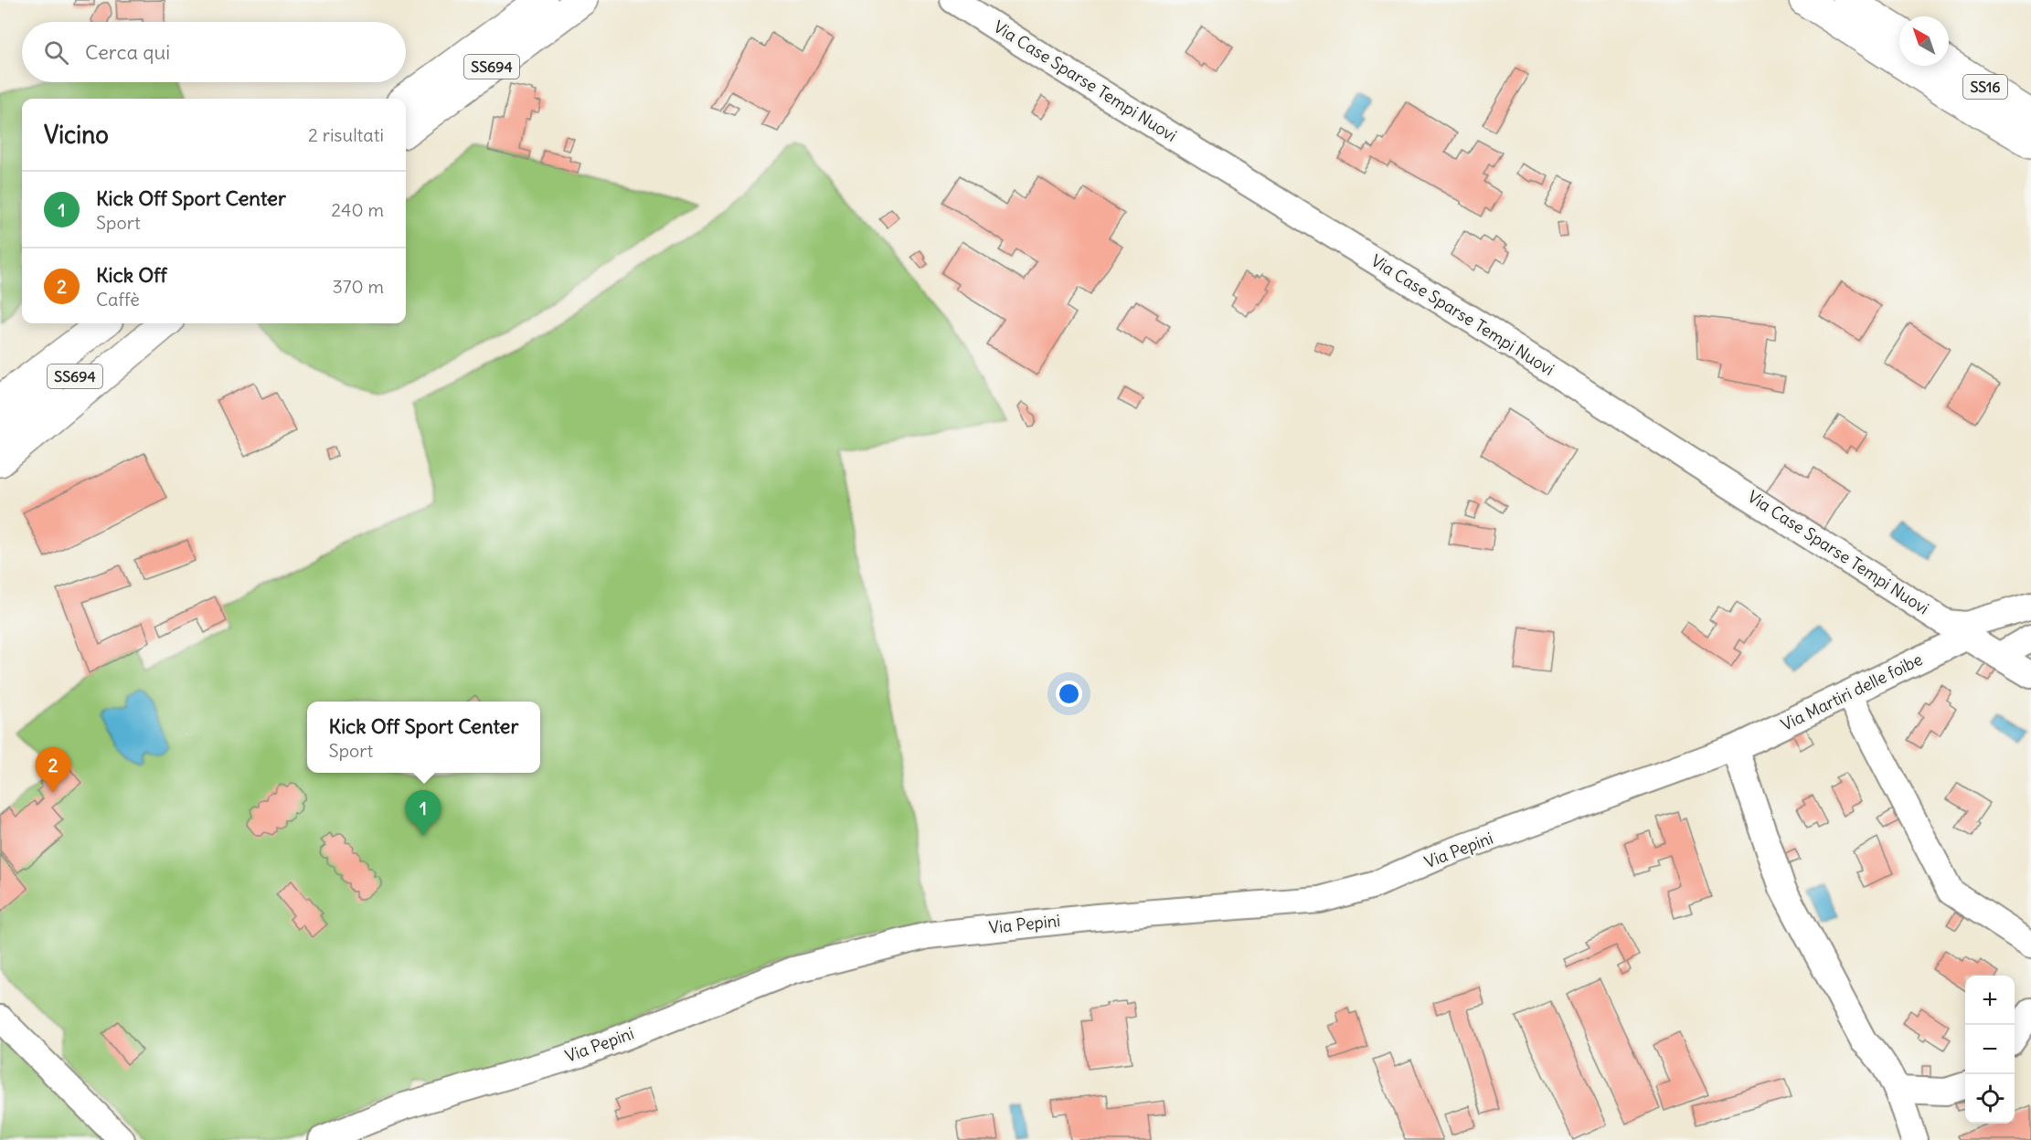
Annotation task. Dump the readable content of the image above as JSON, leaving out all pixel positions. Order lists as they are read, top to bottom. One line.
{"streets":{"highway":["SS694","SS16"],"street":["Via Case Sparse Tempi Nuovi","Via Martiri delle foibe","Via Pepini"]},"crossings":[["Via Case Sparse Tempi Nuovi","Via Martiri delle foibe"],["Via Martiri delle foibe","Via Pepini"]],"north":"top left","page":{"search":"Cerca qui","heading":["Vicino","2 risultati"],"list":[{"mark":"1","name":"Kick Off Sport Center","note":"Sport","value":"240 m"},{"mark":"2","name":"Kick Off","note":"Caffè","value":"370 m"}],"popup":["Kick Off Sport Center","Sport"],"pins":["2","1"],"map_buttons":["+","−"]}}
